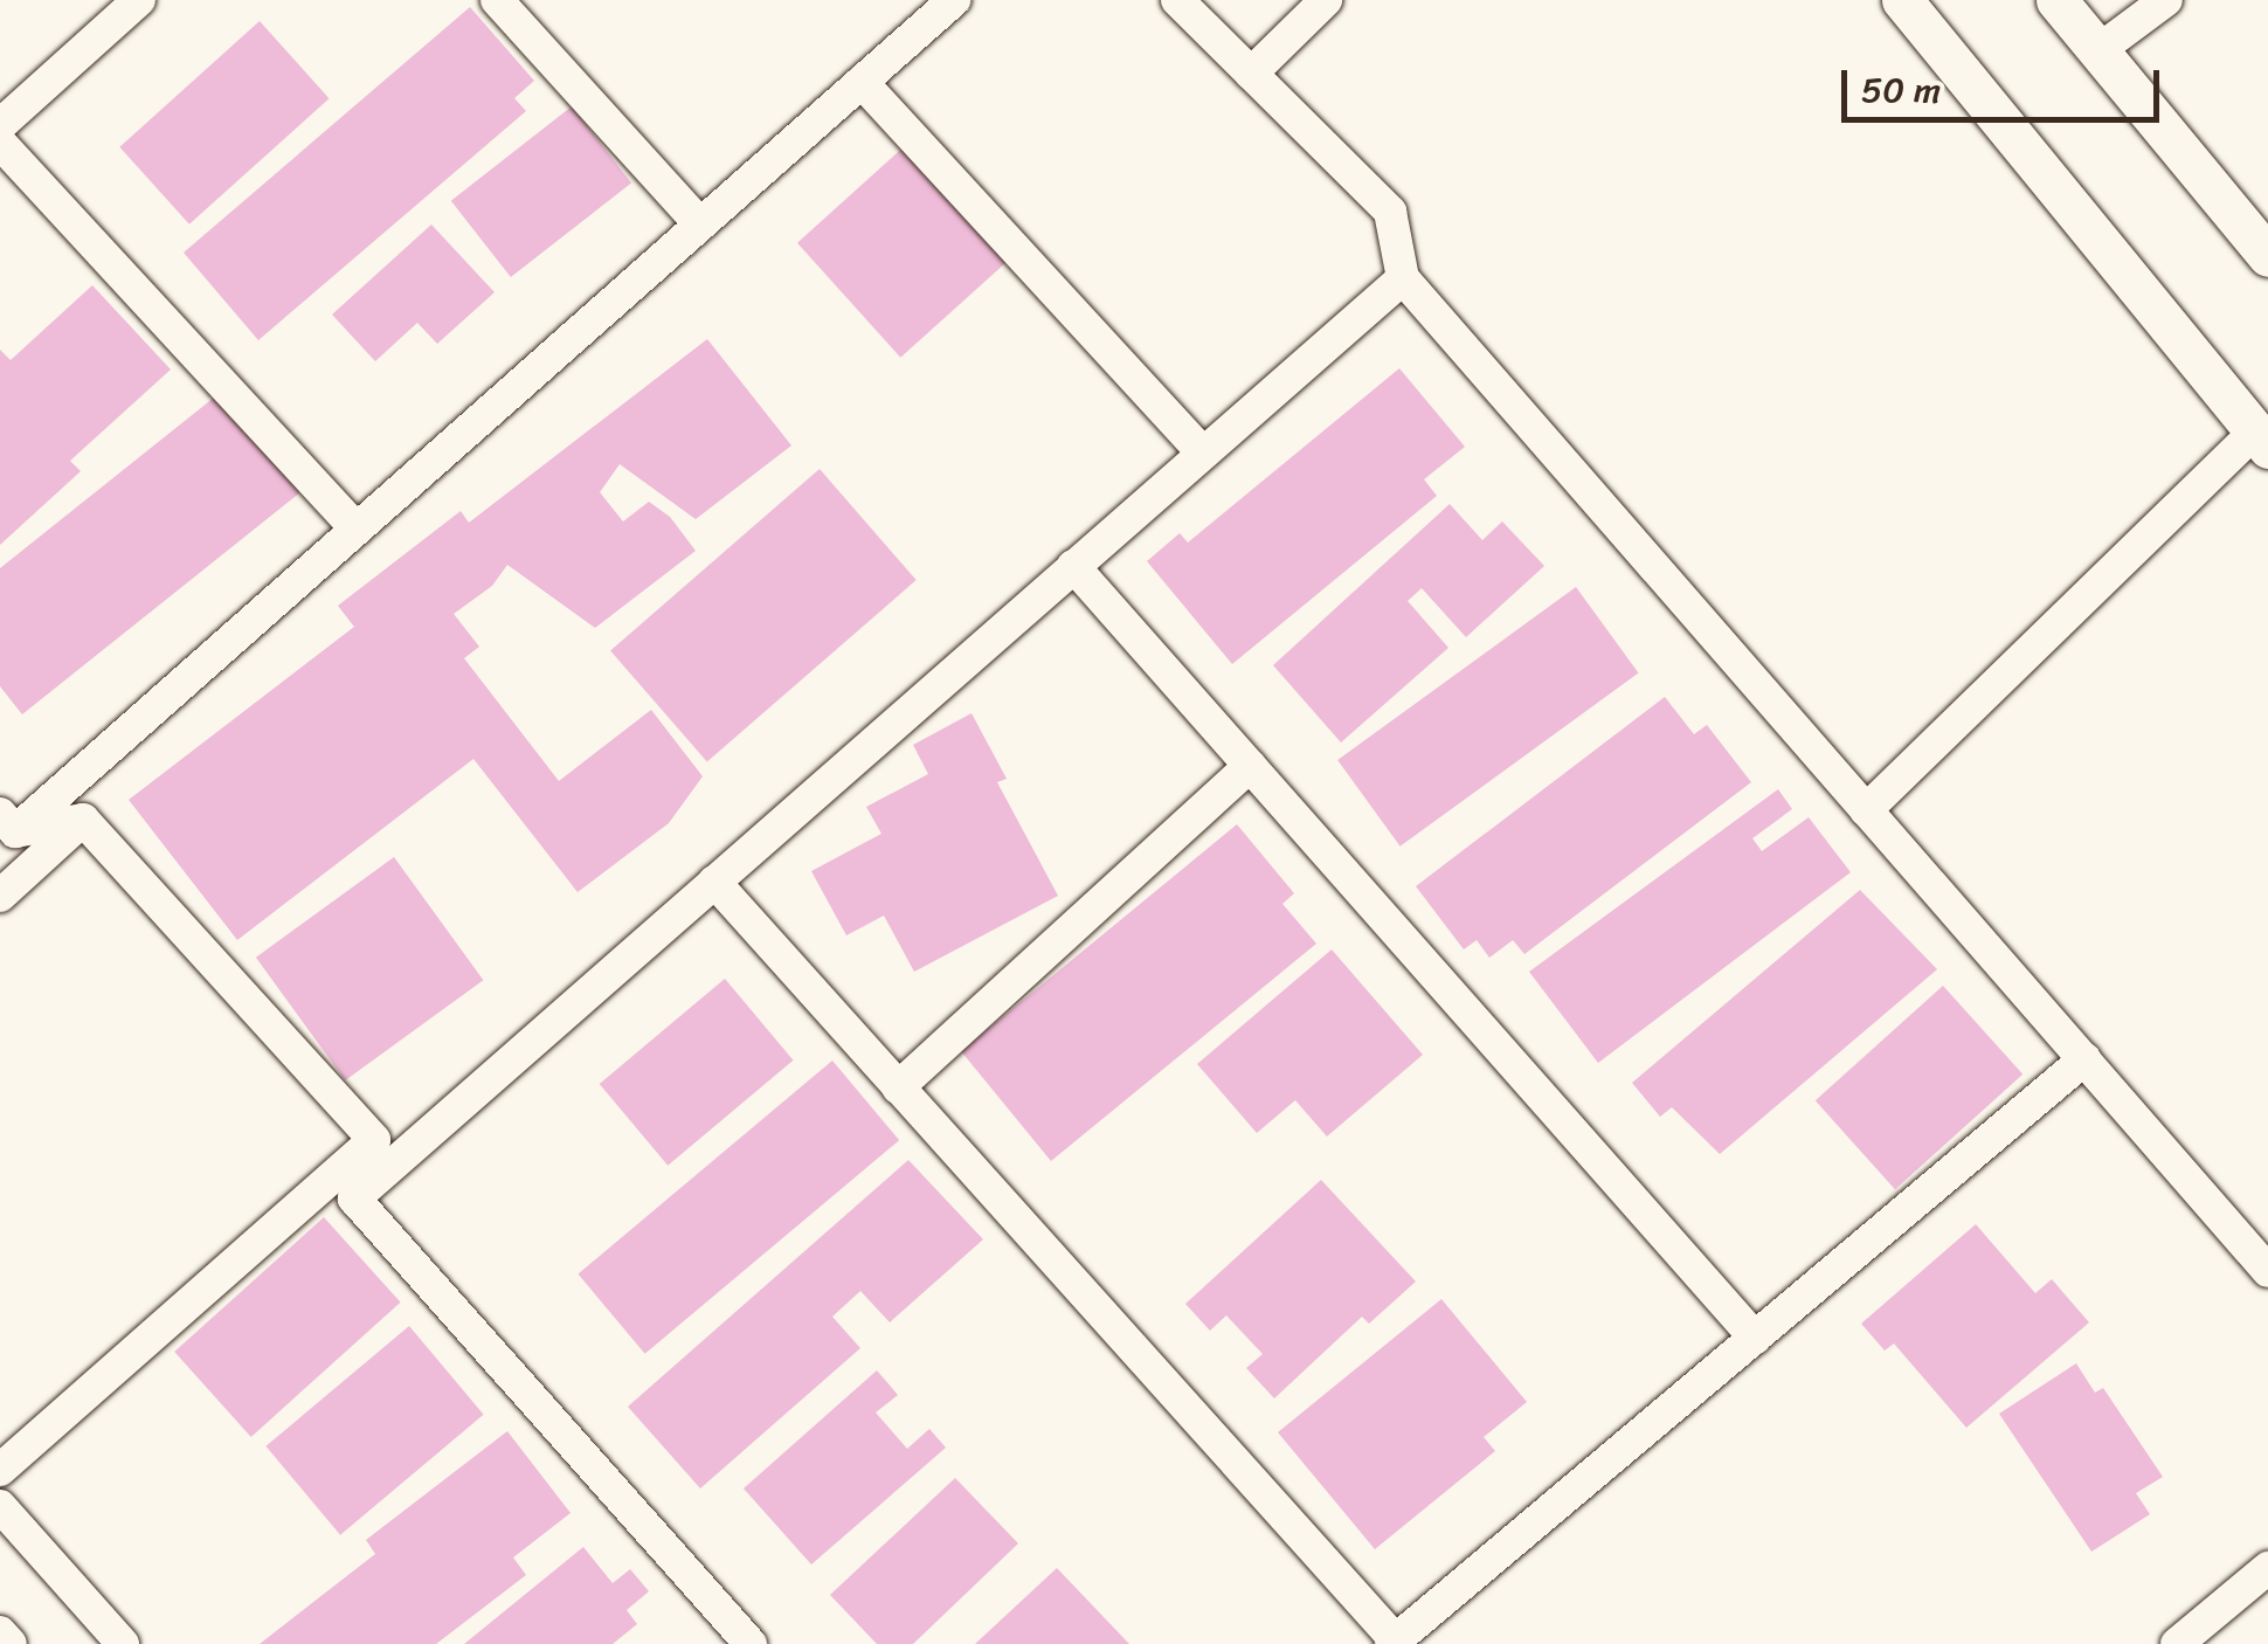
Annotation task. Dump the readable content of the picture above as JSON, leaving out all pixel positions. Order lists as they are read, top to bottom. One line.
{"scale_bar":"50 m"}
